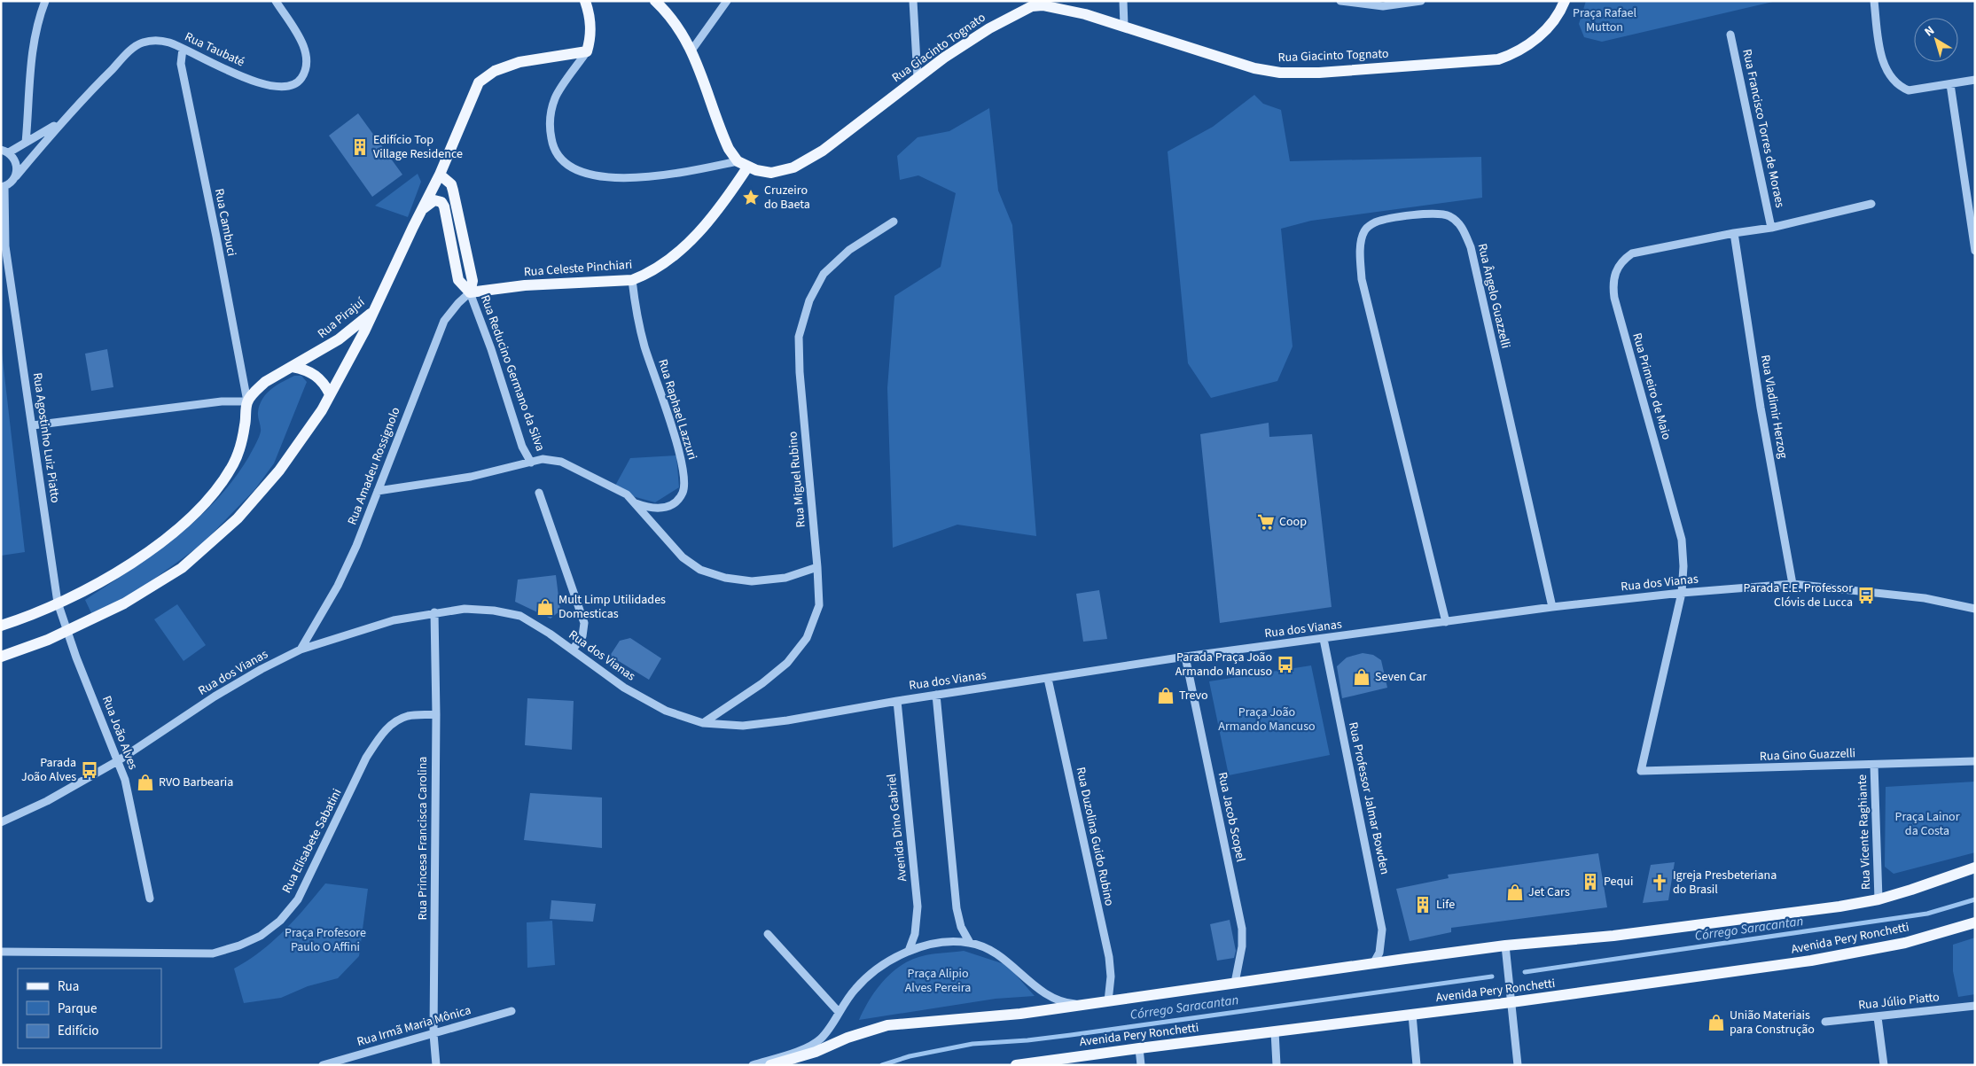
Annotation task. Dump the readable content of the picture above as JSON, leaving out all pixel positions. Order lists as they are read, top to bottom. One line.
{"streets":{"main road":["Rua Giacinto Tognato","Rua Celeste Pinchiari","Rua Pirajuí","Rua Reducino Germano da Silva","Avenida Pery Ronchetti"],"street":["Rua Taubaté","Rua Francisco Torres de Moraes","Rua Cambuci","Rua Ângelo Guazzelli","Rua Primeiro de Maio","Rua Vladimir Herzog","Rua Raphael Lazzuri","Rua Agostinho Luiz Piatto","Rua Amadeu Rossignolo","Rua Miguel Rubino","Rua dos Vianas","Rua João Alves","Rua Gino Guazzelli","Rua Professor Jalmar Bowden","Rua Jacob Scopel","Avenida Dino Gabriel","Rua Vicente Raghiante","Rua Duzolina Guido Rubino","Rua Princesa Francisca Carolina","Rua Elisabete Sabatini","Rua Júlio Piatto","Rua Irmã Maria Mônica"]},"crossings":[["Rua Giacinto Tognato","Rua Celeste Pinchiari"],["Rua Taubaté","Rua Cambuci"],["Rua Taubaté","Rua Agostinho Luiz Piatto"],["Rua Francisco Torres de Moraes","Rua Primeiro de Maio"],["Rua Cambuci","Rua Pirajuí"],["Rua Celeste Pinchiari","Rua Reducino Germano da Silva"],["Rua Celeste Pinchiari","Rua Raphael Lazzuri"],["Rua Celeste Pinchiari","Rua Amadeu Rossignolo"],["Rua Ângelo Guazzelli","Rua dos Vianas"],["Rua Pirajuí","Rua Reducino Germano da Silva"],["Rua Reducino Germano da Silva","Rua Amadeu Rossignolo"],["Rua Primeiro de Maio","Rua Vladimir Herzog"],["Rua Primeiro de Maio","Rua dos Vianas"],["Rua Primeiro de Maio","Rua Gino Guazzelli"],["Rua Vladimir Herzog","Rua dos Vianas"],["Rua Agostinho Luiz Piatto","Rua João Alves"],["Rua Amadeu Rossignolo","Rua dos Vianas"],["Rua Miguel Rubino","Rua dos Vianas"],["Rua dos Vianas","Rua João Alves"],["Rua dos Vianas","Rua Professor Jalmar Bowden"],["Rua dos Vianas","Rua Jacob Scopel"],["Rua dos Vianas","Avenida Dino Gabriel"],["Rua dos Vianas","Rua Duzolina Guido Rubino"],["Rua dos Vianas","Rua Princesa Francisca Carolina"],["Rua Gino Guazzelli","Rua Vicente Raghiante"],["Rua Princesa Francisca Carolina","Rua Elisabete Sabatini"],["Rua Princesa Francisca Carolina","Rua Irmã Maria Mônica"]],"water":["Córrego Saracantan"],"parks":["Praça Rafael Mutton","Praça João Armando Mancuso","Praça Lainor da Costa","Praça Profesore Paulo O Affini","Praça Alipio Alves Pereira"],"places":{"building":["Edifício Top Village Residence","Pequi","Life"],"place":["Cruzeiro do Baeta"],"supermarket":["Coop"],"bus stop":["Parada E.E. Professor Clóvis de Lucca","Parada Praça João Armando Mancuso","Parada João Alves"],"shop":["Mult Limp Utilidades Domesticas","Seven Car","Trevo","RVO Barbearia","Jet Cars","União Materiais para Construção"],"church":["Igreja Presbeteriana do Brasil"]},"legend":["Rua","Parque","Edifício"],"north":"top left"}
